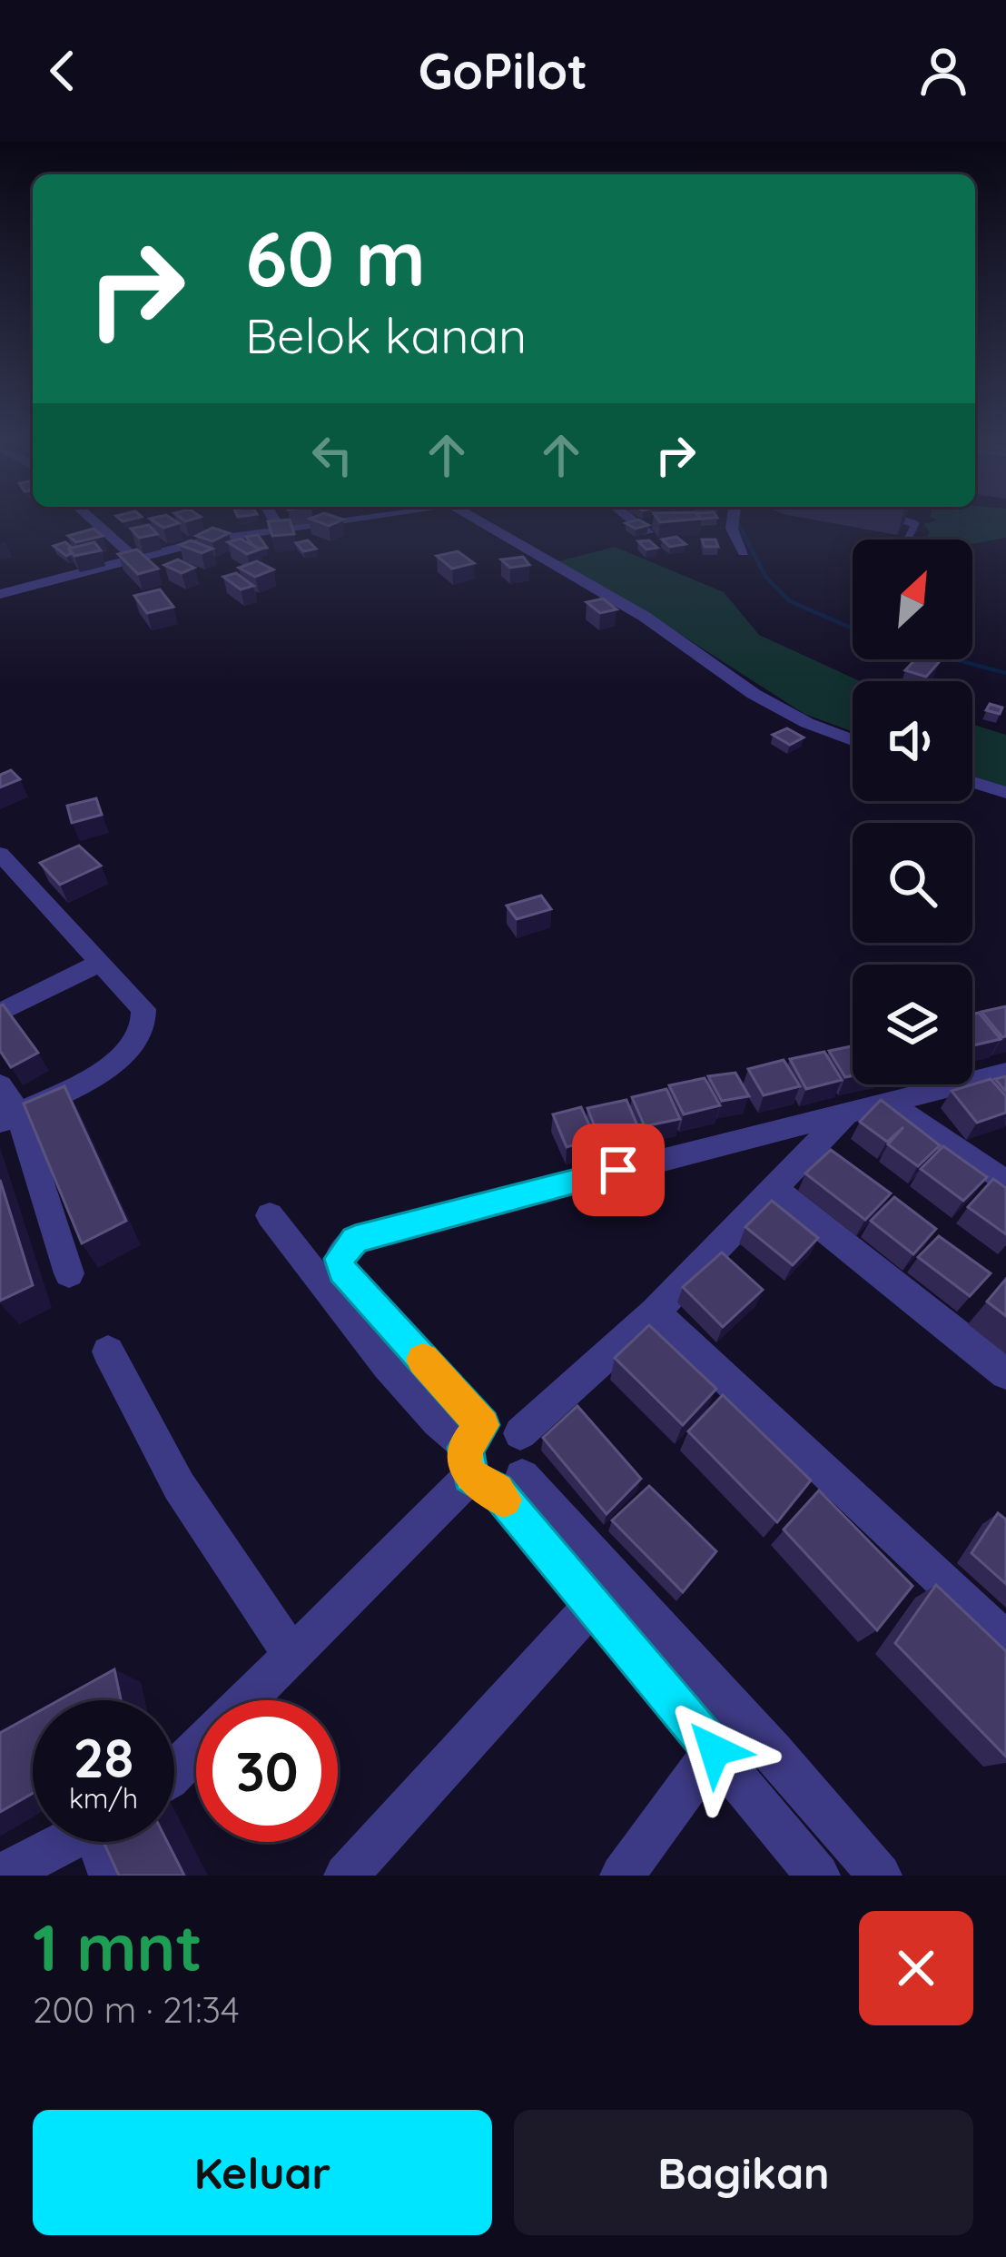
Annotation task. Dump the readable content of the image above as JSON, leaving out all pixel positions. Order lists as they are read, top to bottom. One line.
{"north":"top right","page":{"header":"GoPilot","turn":["60 m","Belok kanan"],"speed":"28 km/h","limit":"30","heading":["1 mnt","200 m · 21:34"],"buttons":["Keluar","Bagikan"]}}
